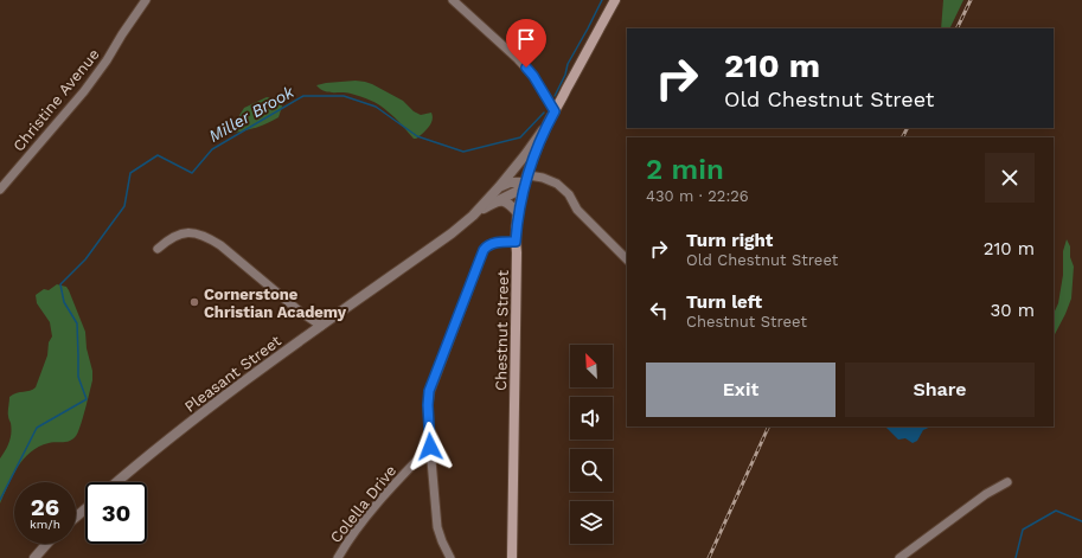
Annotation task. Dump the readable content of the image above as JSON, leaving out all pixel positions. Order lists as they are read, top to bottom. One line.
{"streets":{"main road":["Chestnut Street"],"street":["Christine Avenue","Pleasant Street","Colella Drive"]},"crossings":[["Chestnut Street","Pleasant Street"]],"water":["Miller Brook"],"places":["Cornerstone Christian Academy"],"north":"top left","page":{"turn":["210 m","Old Chestnut Street"],"heading":["2 min","430 m · 22:26"],"list":[{"name":"Turn right","note":"Old Chestnut Street","value":"210 m"},{"name":"Turn left","note":"Chestnut Street","value":"30 m"}],"buttons":["Exit","Share"],"speed":"26 km/h","limit":"30"}}
